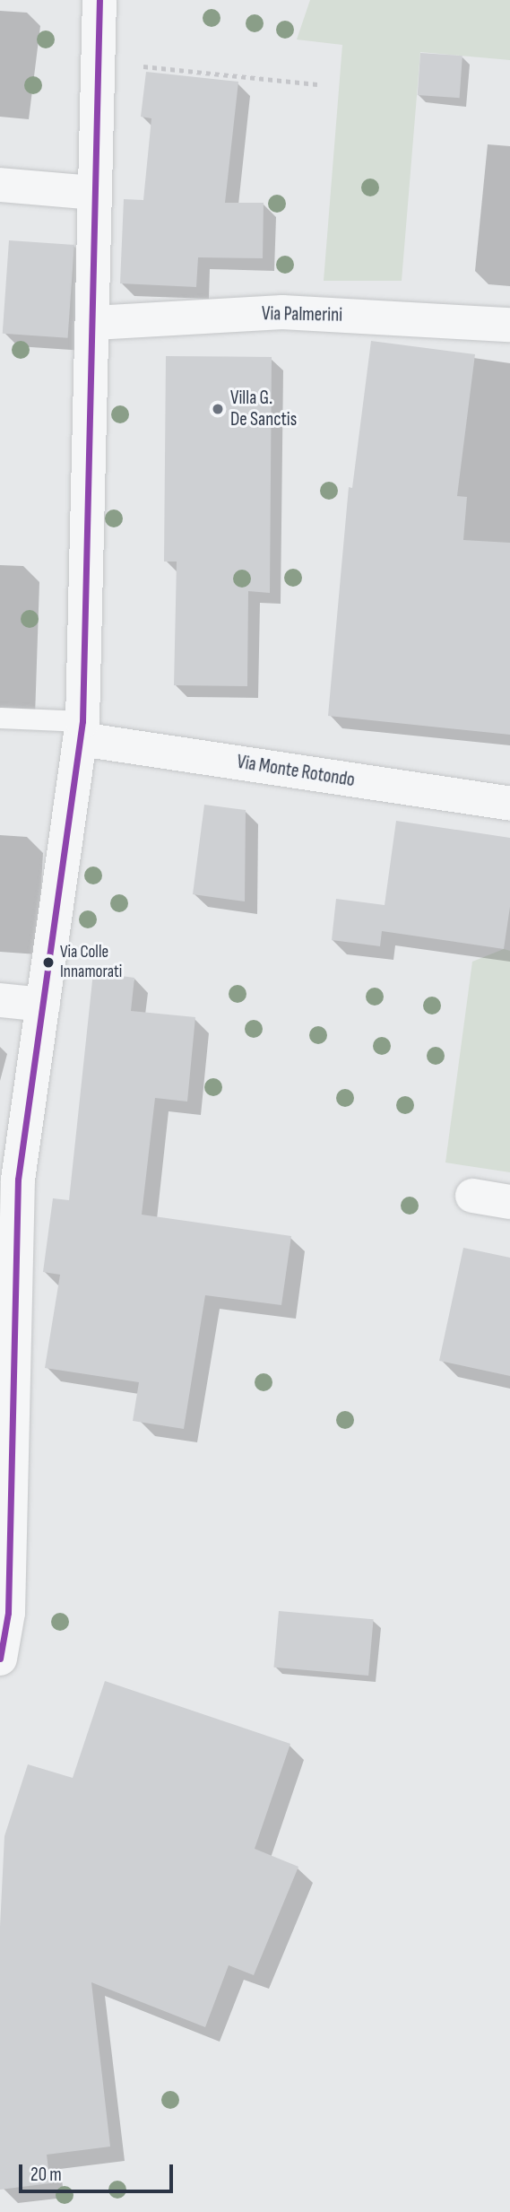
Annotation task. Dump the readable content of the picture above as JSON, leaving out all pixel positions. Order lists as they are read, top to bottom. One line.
{"streets":{"street":["Via Palmerini","Via Monte Rotondo"]},"places":["Villa G. De Sanctis","Via Colle Innamorati"],"scale_bar":"20 m"}
